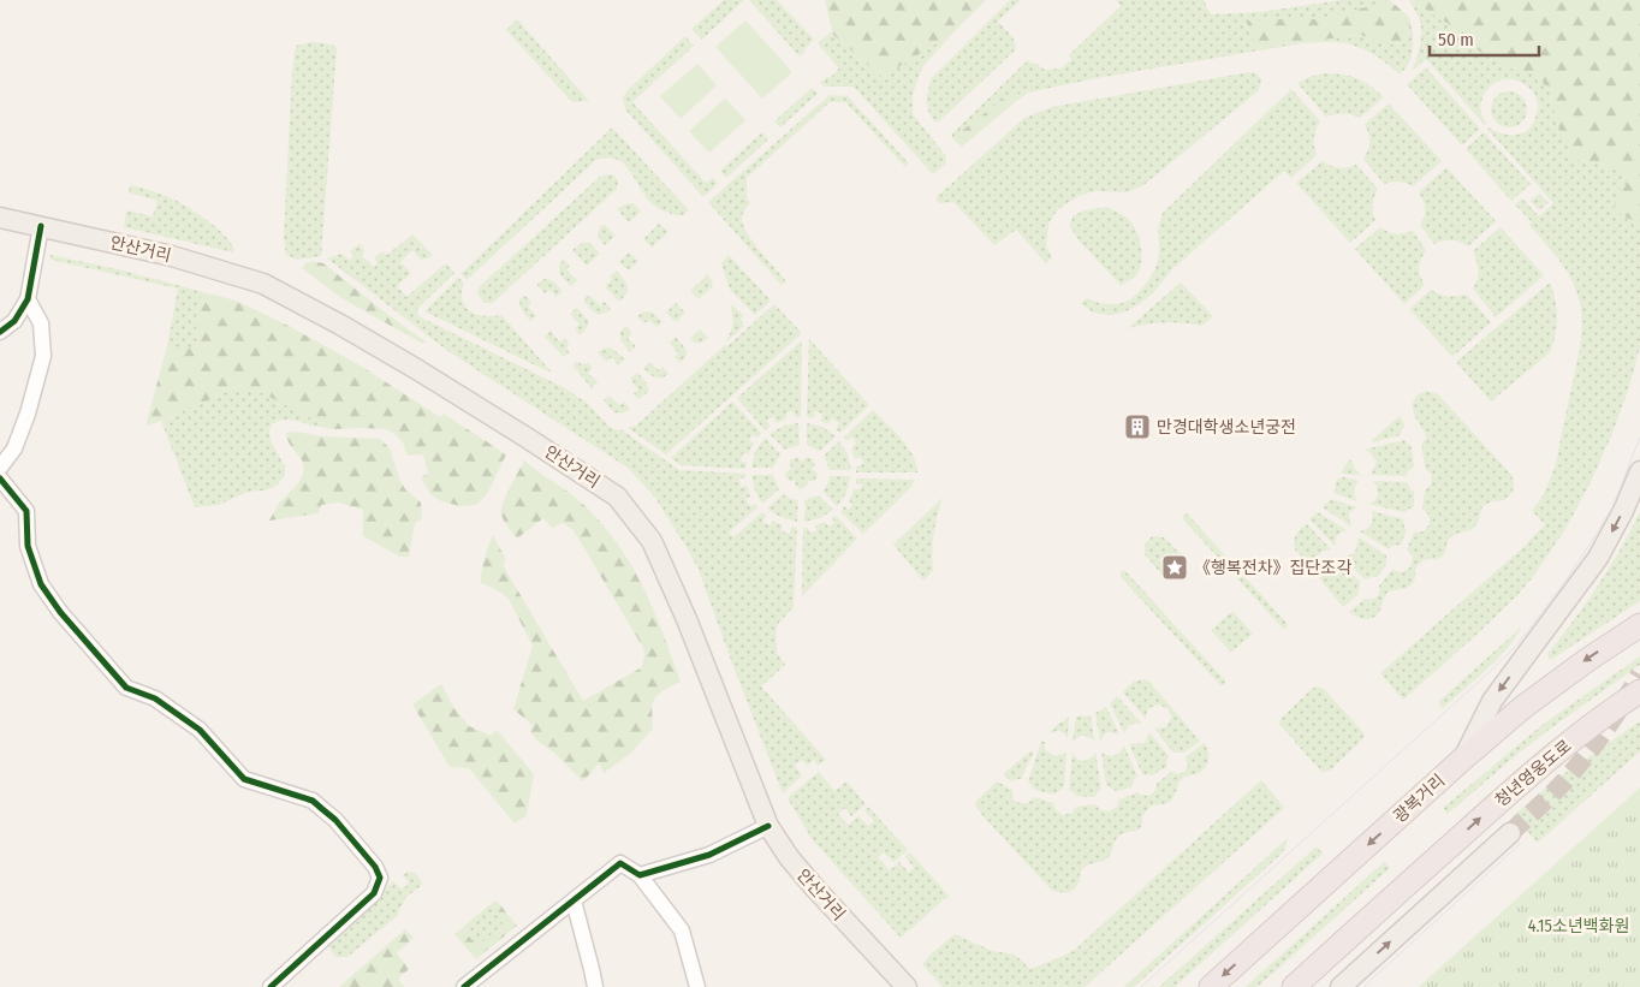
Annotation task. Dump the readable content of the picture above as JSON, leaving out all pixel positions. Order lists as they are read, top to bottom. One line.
{"streets":{"highway":["청년영웅도로","광복거리"],"main road":["안산거리"]},"one_way":["청년영웅도로","광복거리"],"parks":["4.15소년백화원"],"places":{"building":["만경대학생소년궁전"],"place":["《행복전차》집단조각"]},"scale_bar":"50 m"}
